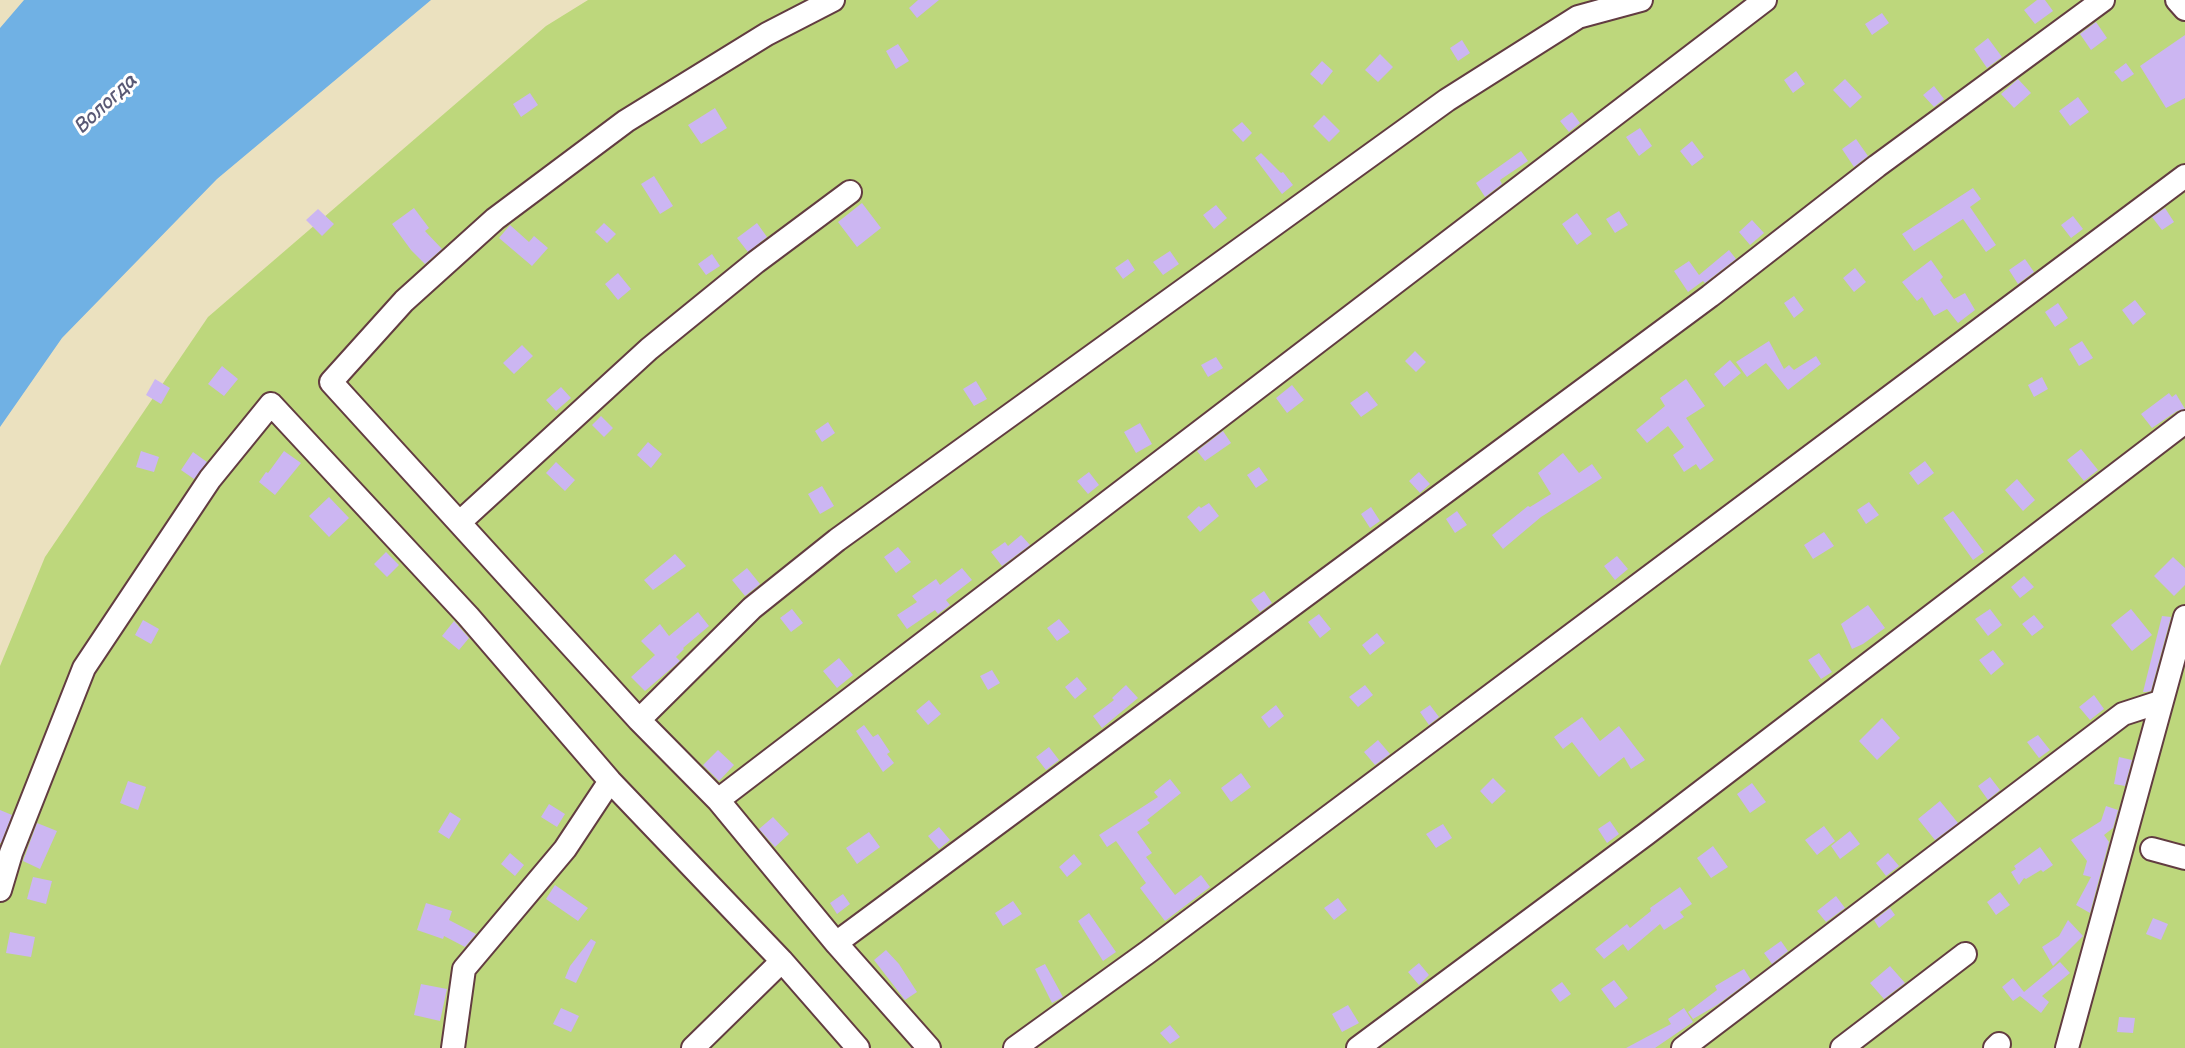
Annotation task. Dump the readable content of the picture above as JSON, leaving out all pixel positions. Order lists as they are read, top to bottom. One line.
{"water":["Вологда"]}
